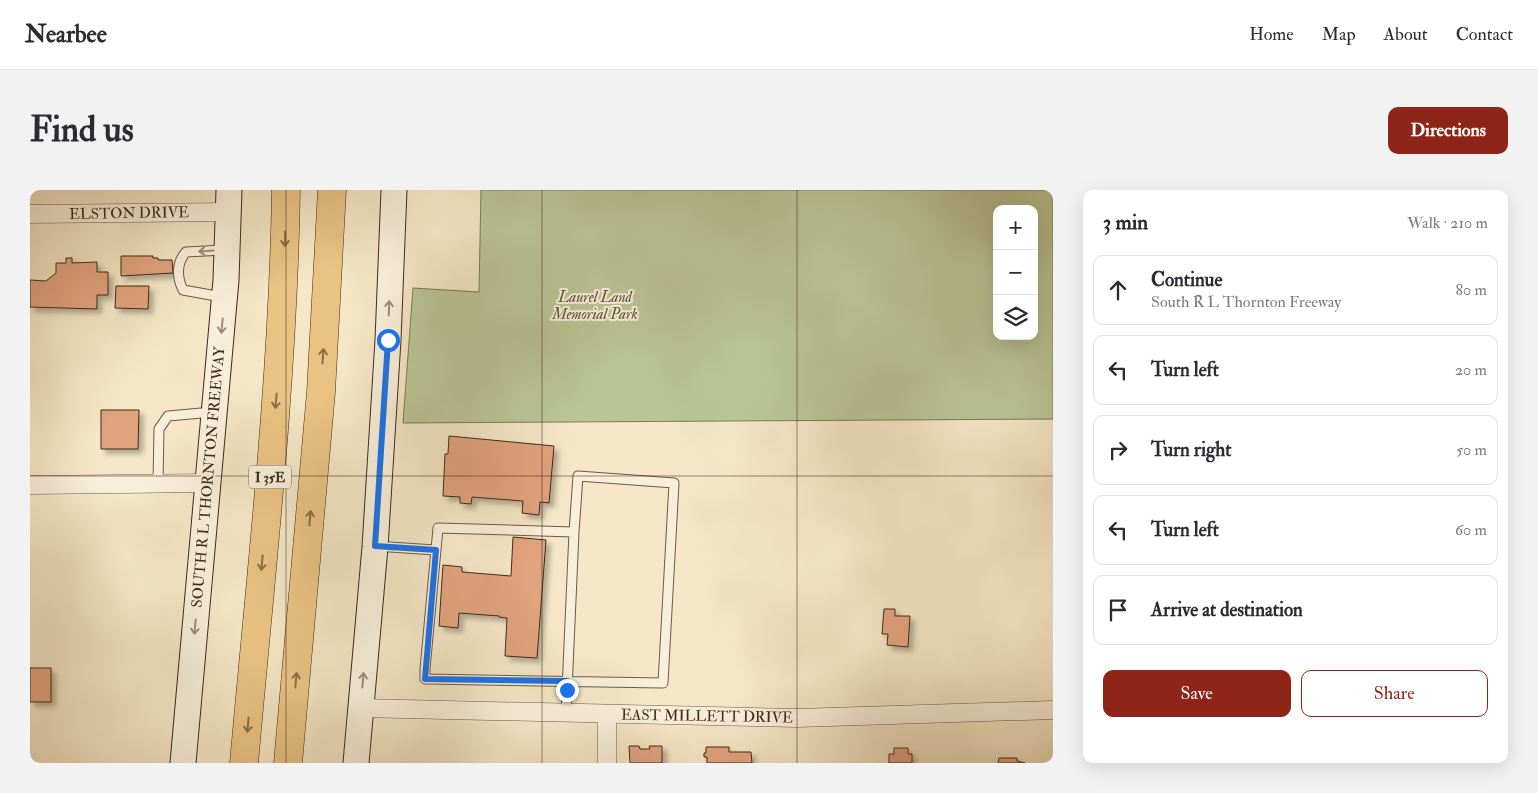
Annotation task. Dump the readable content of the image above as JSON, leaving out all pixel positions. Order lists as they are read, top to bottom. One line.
{"streets":{"highway":["I 35E"],"main road":["SOUTH R L THORNTON FREEWAY"],"street":["ELSTON DRIVE","EAST MILLETT DRIVE"]},"crossings":[["ELSTON DRIVE","SOUTH R L THORNTON FREEWAY"]],"parks":["Laurel Land Memorial Park"],"page":{"header":"Nearbee","nav":["Home","Map","About","Contact"],"buttons":["Directions",["Save","Share"]],"title":"Find us","heading":["3 min","Walk · 210 m"],"map_buttons":["+","−"],"list":[["Continue","South R L Thornton Freeway","80 m"],["Turn left","20 m"],["Turn right","50 m"],["Turn left","60 m"],"Arrive at destination"]}}
